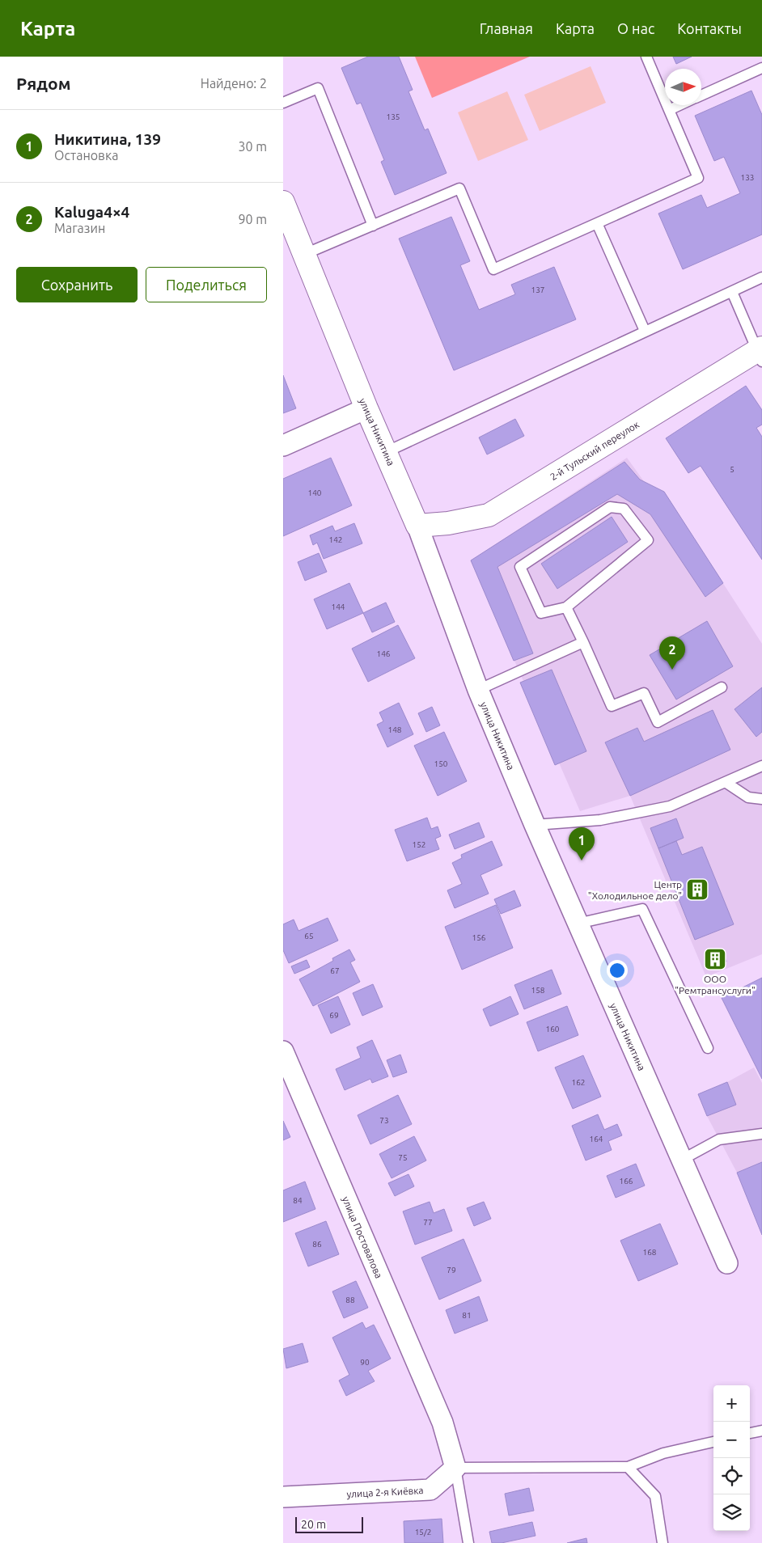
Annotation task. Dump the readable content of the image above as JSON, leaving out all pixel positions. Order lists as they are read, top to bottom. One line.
{"streets":{"street":["улица Никитина","2-й Тульский переулок","улица Постовалова","улица 2-я Киёвка"]},"crossings":[["улица Никитина","2-й Тульский переулок"],["улица Постовалова","улица 2-я Киёвка"]],"places":{"building":["Центр \"Холодильное дело\"","ООО \"Ремтрансуслуги\""]},"house_numbers":["135","133","137","5","140","142","144","146","148","150","152","65","156","67","158","69","160","162","73","164","75","166","84","77","86","168","79","88","81","90","15/2"],"scale_bar":"20 m","north":"right","page":{"header":"Карта","nav":["Главная","Карта","О нас","Контакты"],"heading":["Рядом","Найдено: 2"],"list":[{"mark":"1","name":"Никитина, 139","note":"Остановка","value":"30 m"},{"mark":"2","name":"Kaluga4×4","note":"Магазин","value":"90 m"}],"buttons":["Сохранить","Поделиться"],"pins":["2","1"],"map_buttons":["+","−"],"scale":"20 m"}}
